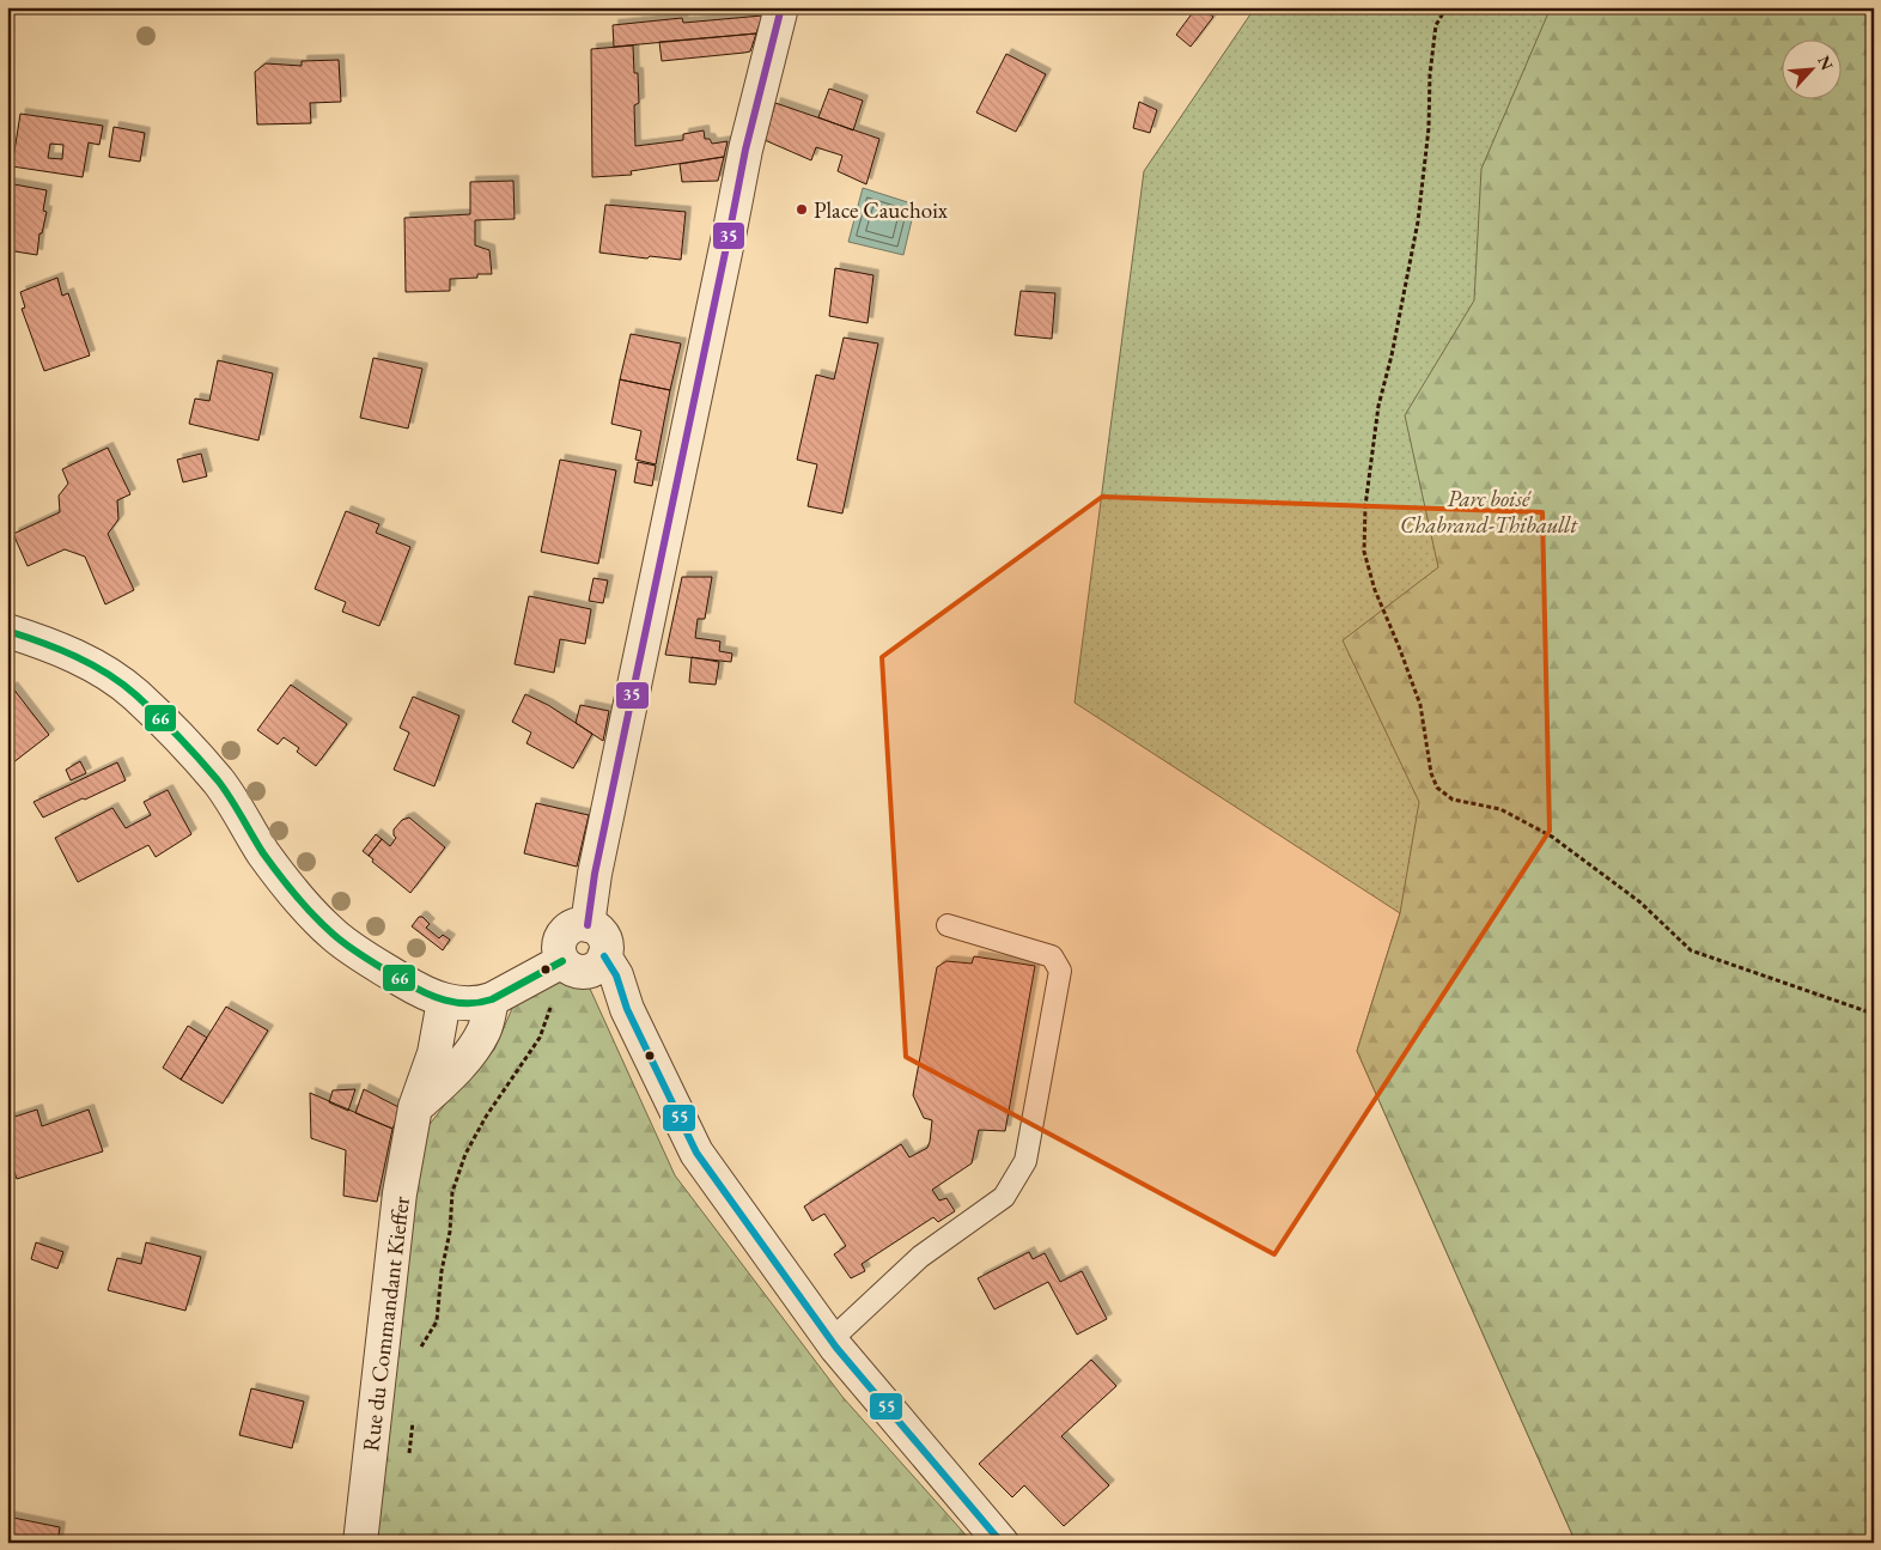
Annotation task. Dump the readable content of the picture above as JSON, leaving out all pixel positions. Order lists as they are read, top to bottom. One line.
{"streets":{"street":["Rue du Commandant Kieffer"]},"parks":["Parc boisé Chabrand-Thibaullt"],"places":["Place Cauchoix"],"lines":["transit line 35","transit line 66","transit line 55"],"north":"top right"}
